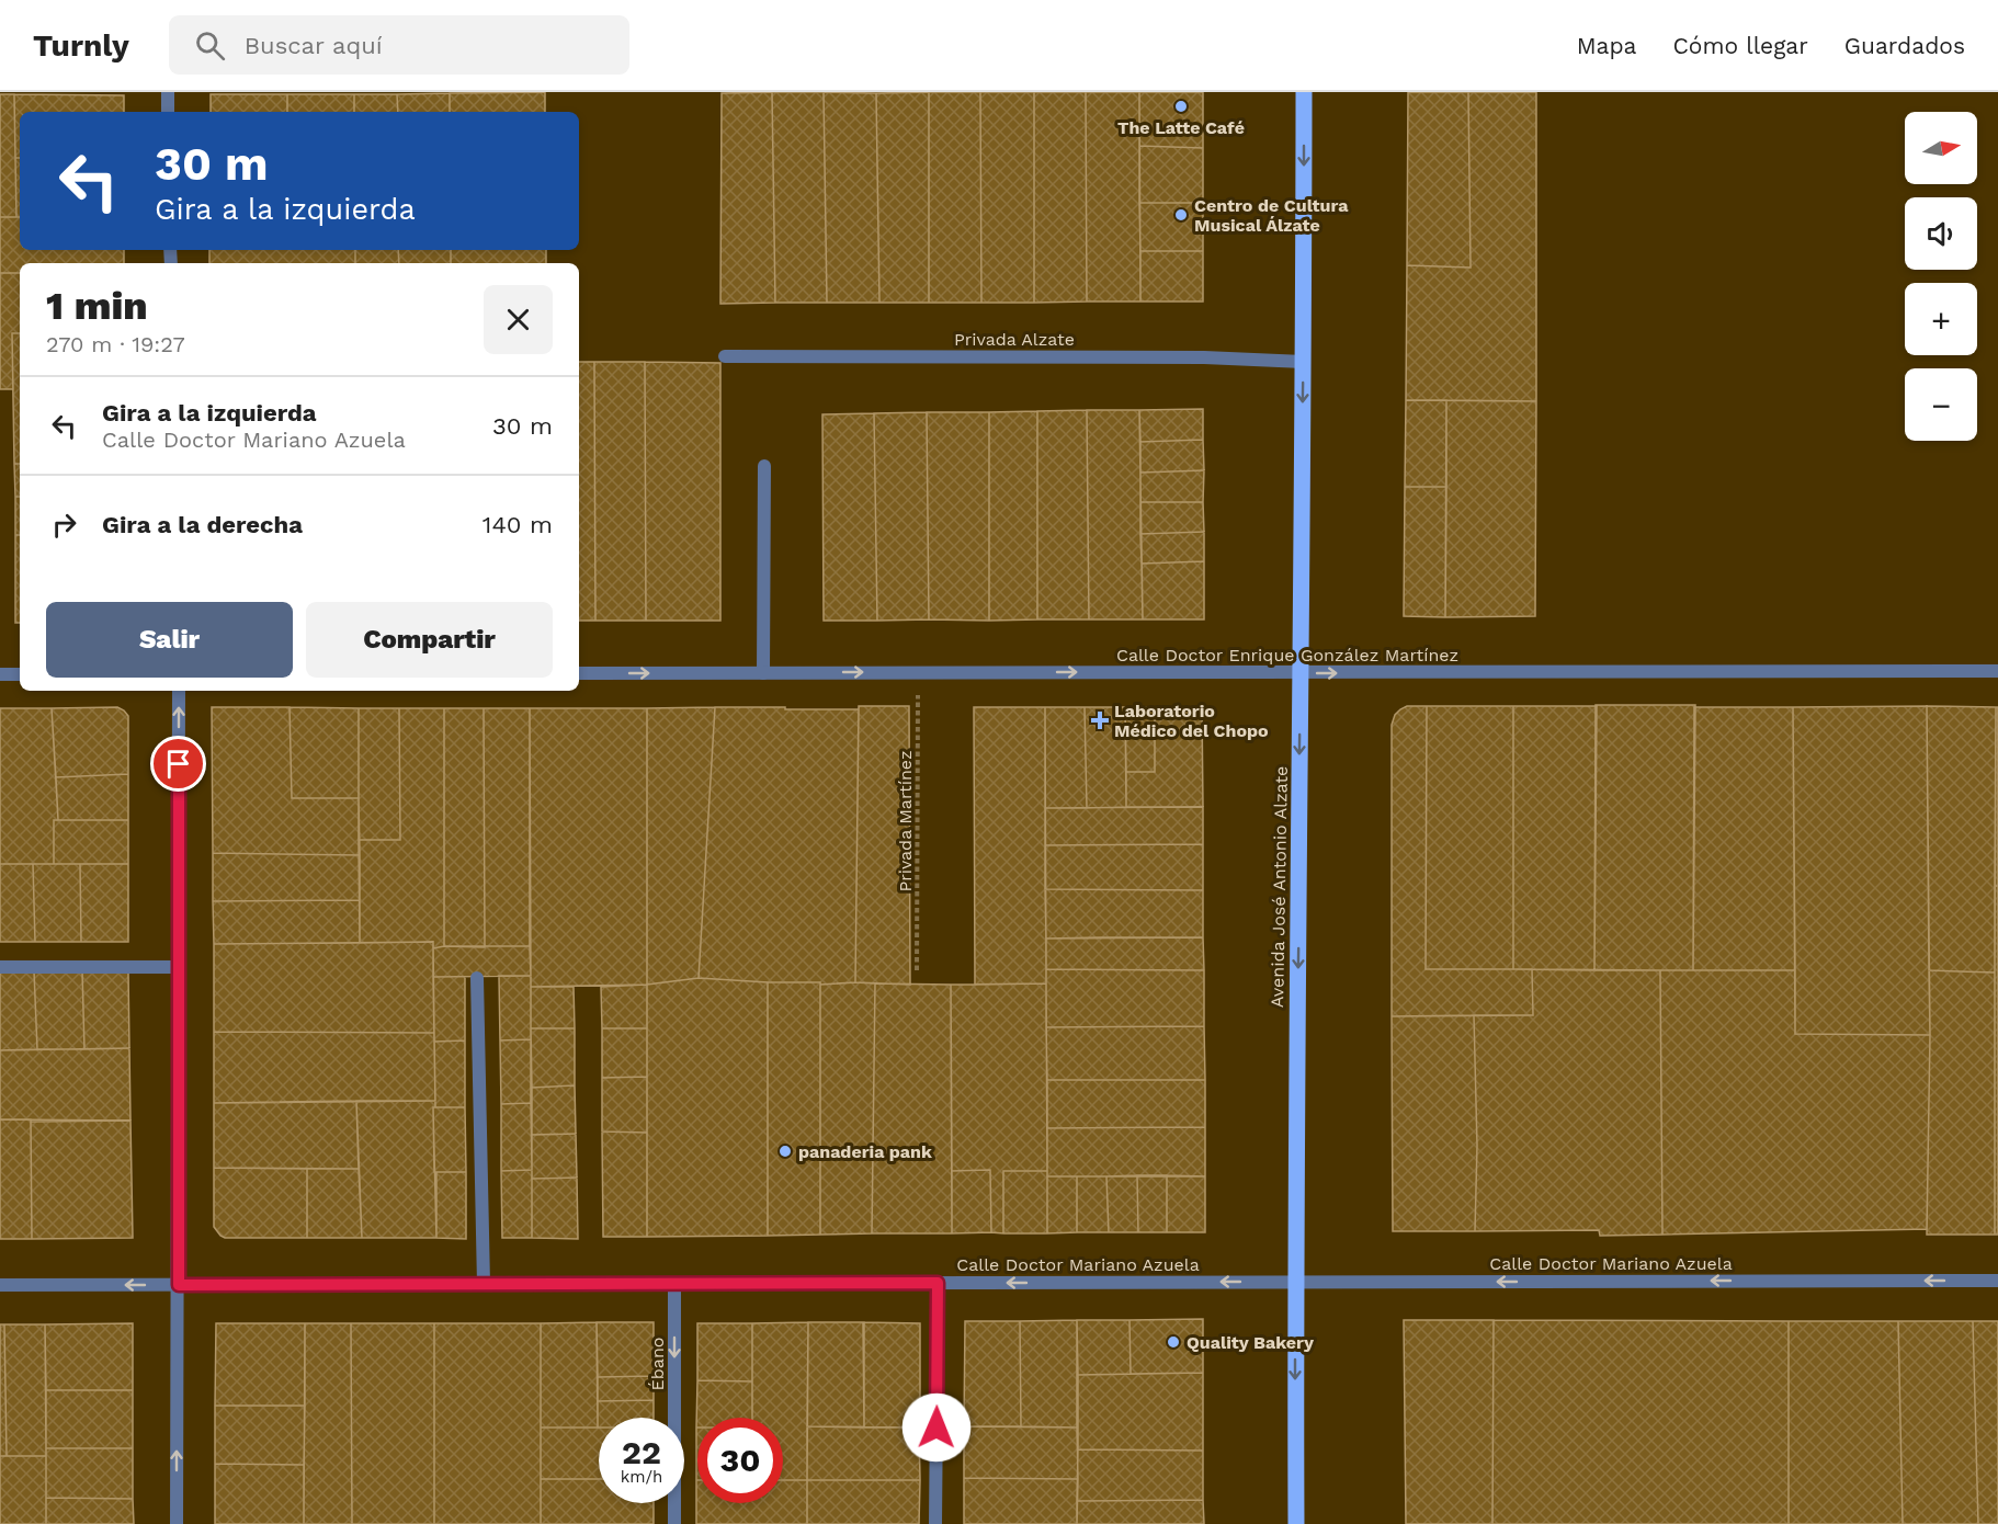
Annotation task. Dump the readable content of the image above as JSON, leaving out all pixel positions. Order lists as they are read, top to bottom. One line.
{"streets":{"main road":["Avenida José Antonio Alzate"],"street":["Privada Alzate","Calle Doctor Enrique González Martínez","Calle Doctor Mariano Azuela","Ébano"],"path":["Privada Martínez"]},"crossings":[["Privada Alzate","Avenida José Antonio Alzate"],["Calle Doctor Enrique González Martínez","Privada Martínez"],["Calle Doctor Enrique González Martínez","Avenida José Antonio Alzate"],["Avenida José Antonio Alzate","Calle Doctor Mariano Azuela"],["Calle Doctor Mariano Azuela","Ébano"]],"one_way":["Calle Doctor Enrique González Martínez","Avenida José Antonio Alzate","Calle Doctor Mariano Azuela","Ébano"],"places":{"other":["The Latte Café","Centro de Cultura Musical Álzate","panaderia pank","Quality Bakery"],"health":["Laboratorio Médico del Chopo"]},"north":"right","page":{"header":"Turnly","search":"Buscar aquí","nav":["Mapa","Cómo llegar","Guardados"],"map_buttons":["+","−"],"turn":["30 m","Gira a la izquierda"],"heading":["1 min","270 m · 19:27"],"list":[{"name":"Gira a la izquierda","note":"Calle Doctor Mariano Azuela","value":"30 m"},{"name":"Gira a la derecha","value":"140 m"}],"buttons":["Salir","Compartir"],"speed":"22 km/h","limit":"30"}}
